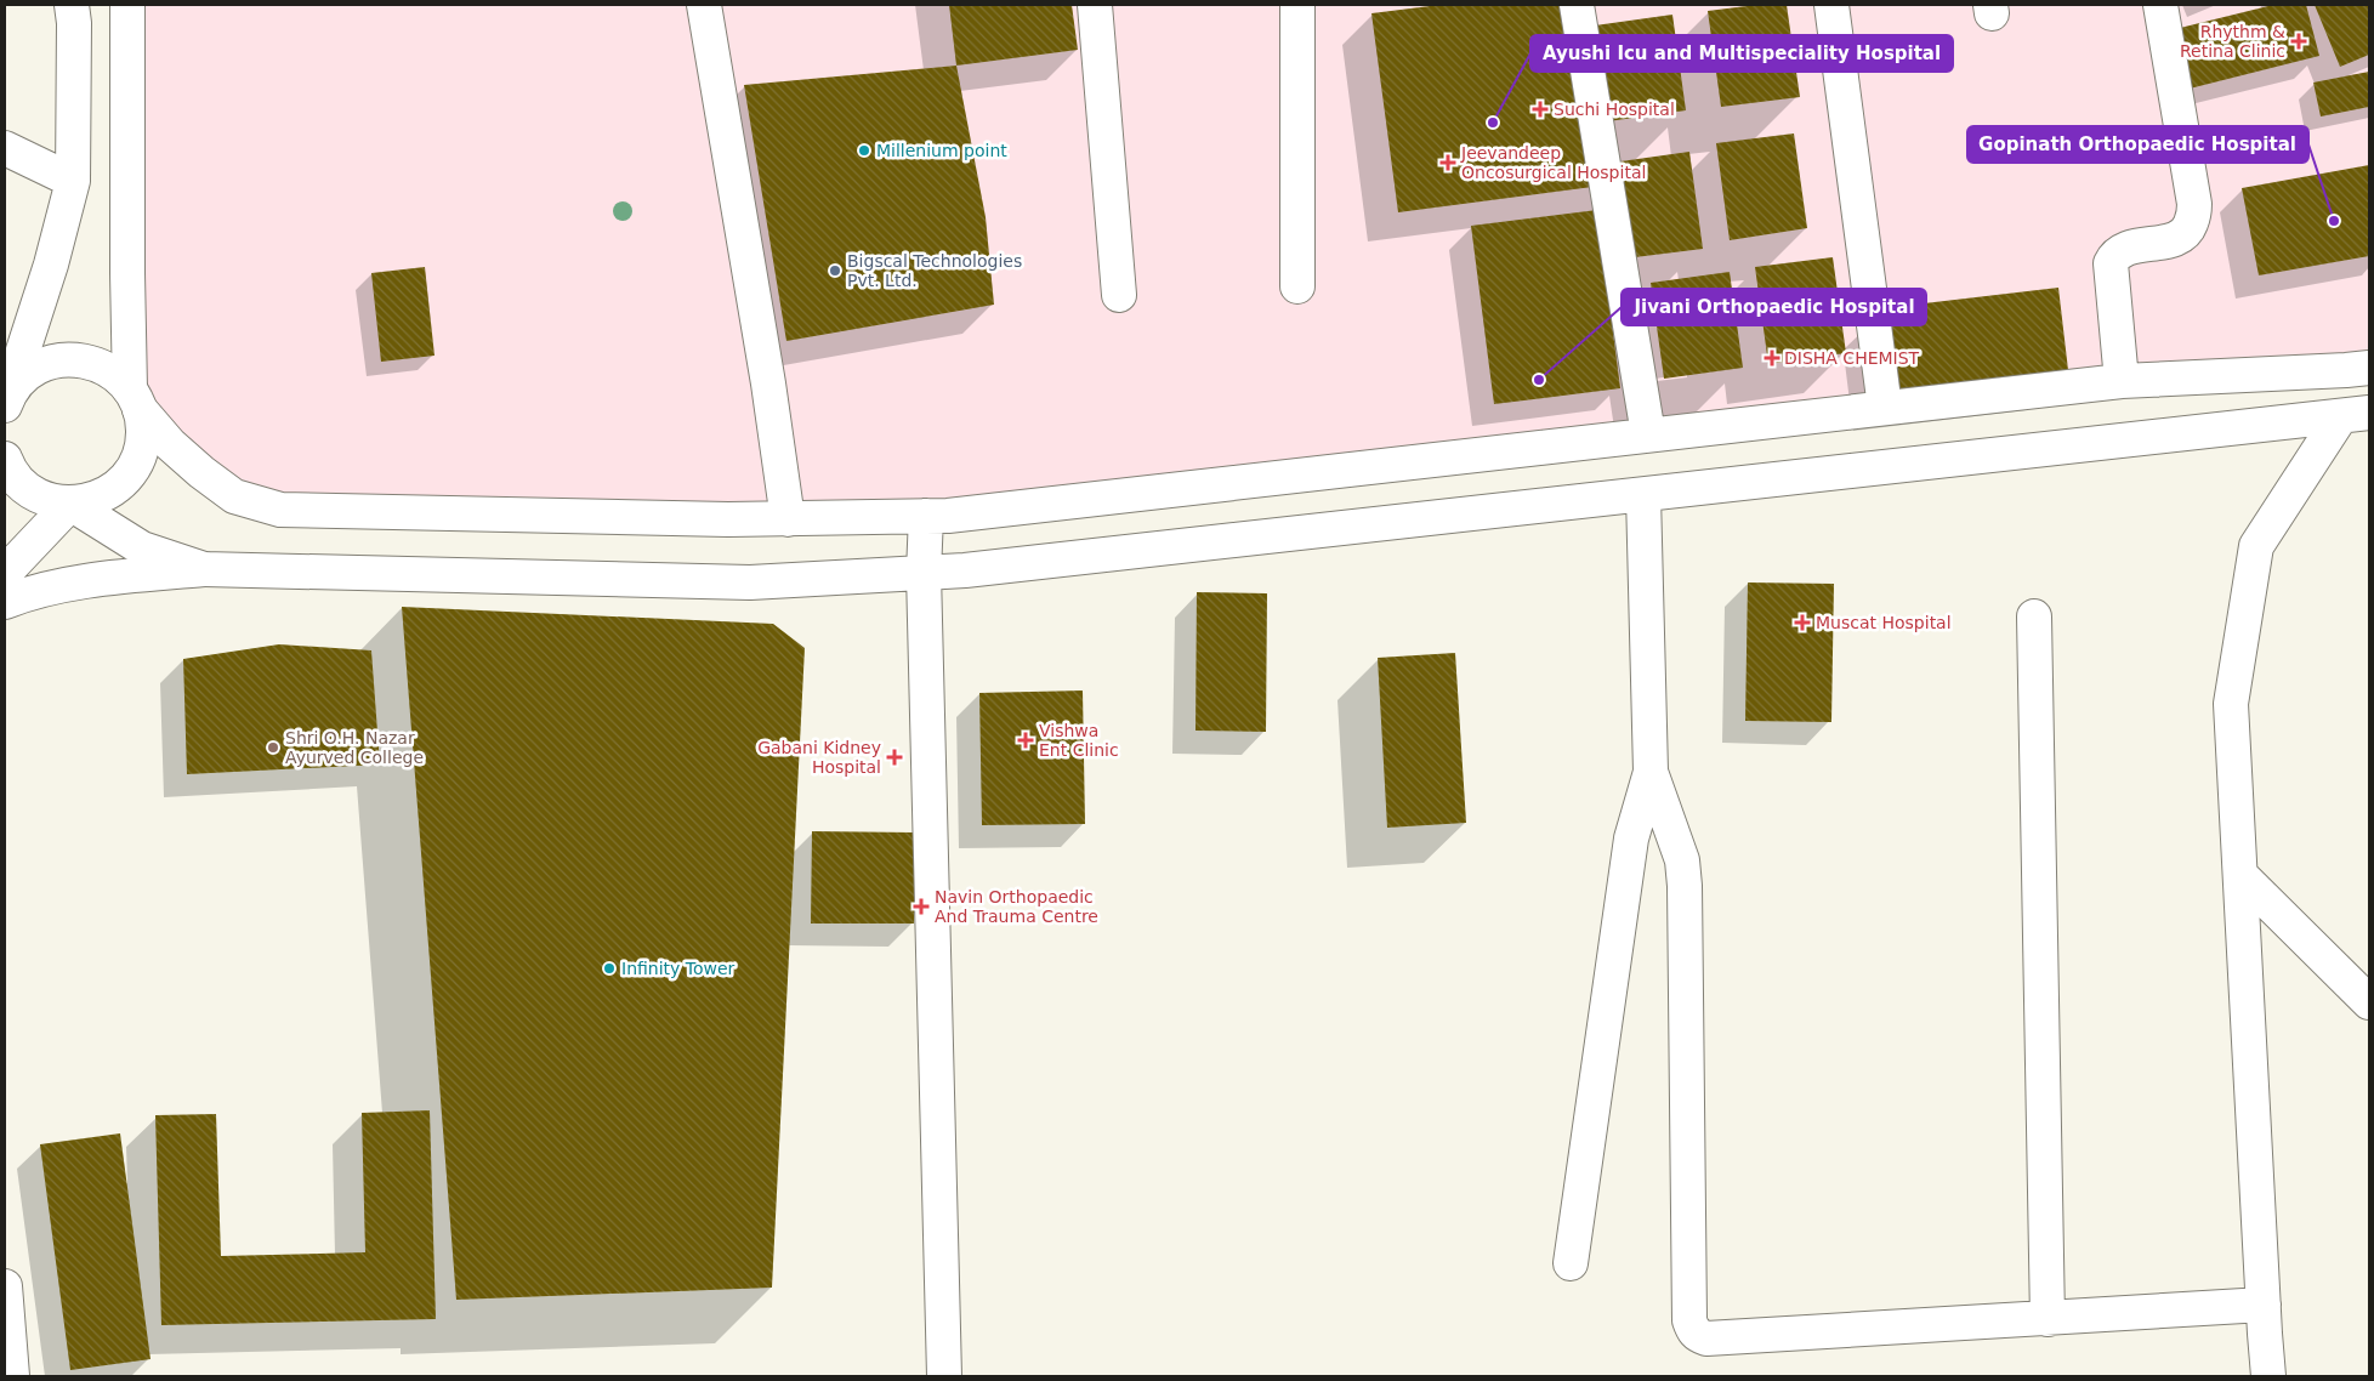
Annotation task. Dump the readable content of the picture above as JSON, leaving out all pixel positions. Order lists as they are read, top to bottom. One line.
{"places":{"health":["Rhythm & Retina Clinic","Suchi Hospital","Jeevandeep Oncosurgical Hospital","DISHA CHEMIST","Muscat Hospital","Vishwa Ent Clinic","Gabani Kidney Hospital","Navin Orthopaedic And Trauma Centre"],"other":["Ayushi Icu and Multispeciality Hospital","Millenium point","Gopinath Orthopaedic Hospital","Bigscal Technologies Pvt. Ltd.","Jivani Orthopaedic Hospital","Shri O.H. Nazar Ayurved College","Infinity Tower"]}}
